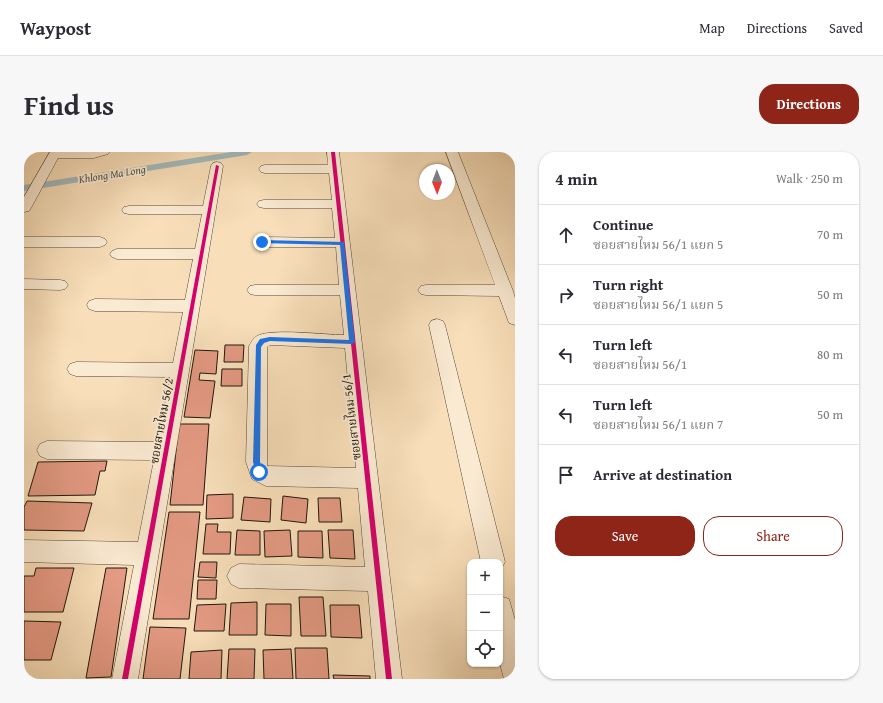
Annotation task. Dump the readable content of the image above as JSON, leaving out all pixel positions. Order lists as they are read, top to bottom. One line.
{"streets":{"street":["ซอยสายไหม 56/1","ซอยสายไหม 56/2"]},"water":["Khlong Ma Long"],"north":"bottom","page":{"header":"Waypost","nav":["Map","Directions","Saved"],"title":"Find us","buttons":["Directions",["Save","Share"]],"heading":["4 min","Walk · 250 m"],"list":[["Continue","ซอยสายไหม 56/1 แยก 5","70 m"],["Turn right","ซอยสายไหม 56/1 แยก 5","50 m"],["Turn left","ซอยสายไหม 56/1","80 m"],["Turn left","ซอยสายไหม 56/1 แยก 7","50 m"],"Arrive at destination"],"map_buttons":["+","−"]}}
